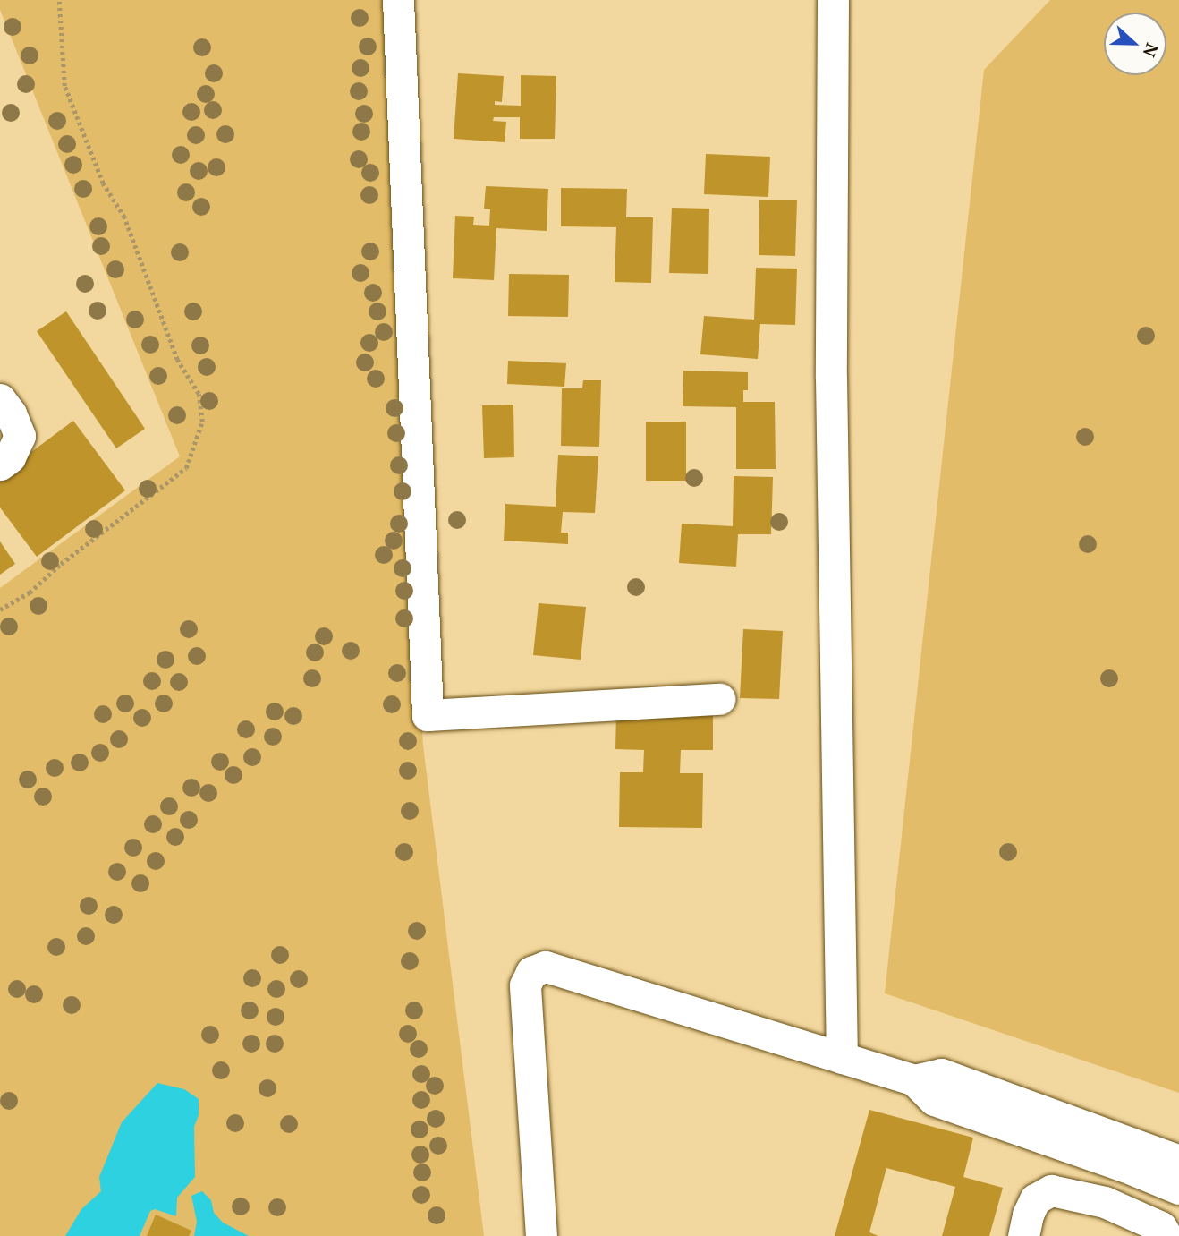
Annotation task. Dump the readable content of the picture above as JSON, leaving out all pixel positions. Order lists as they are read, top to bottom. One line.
{"north":"right"}
